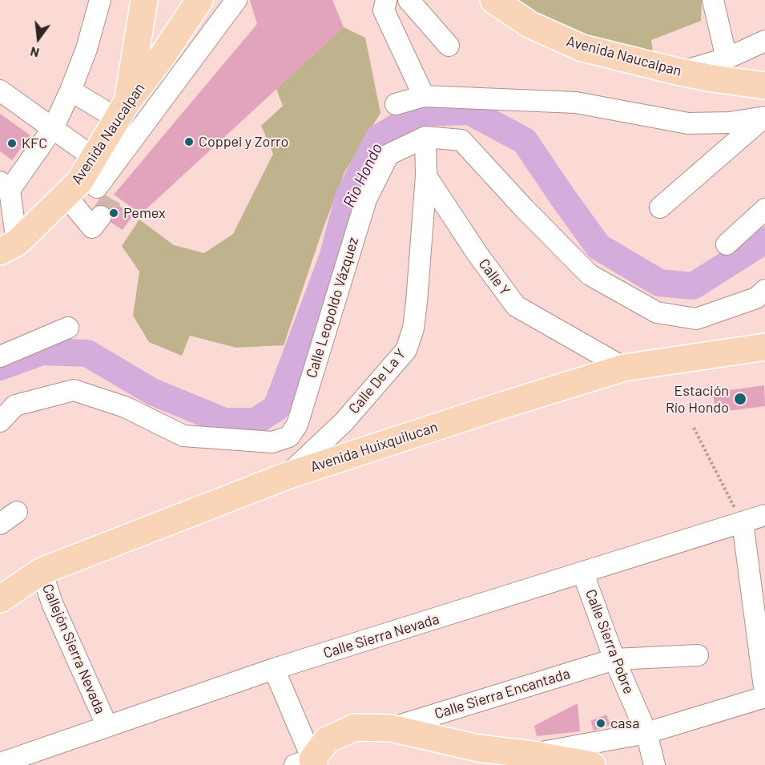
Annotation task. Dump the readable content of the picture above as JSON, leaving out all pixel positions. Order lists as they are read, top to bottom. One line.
{"streets":{"main road":["Avenida Naucalpan","Avenida Huixquilucan"],"street":["Calle Y","Calle Leopoldo Vázquez","Calle De La Y","Calle Sierra Nevada","Calle Sierra Pobre","Callejón Sierra Nevada","Calle Sierra Encantada"]},"crossings":[["Calle Y","Calle De La Y"],["Calle Y","Avenida Huixquilucan"],["Calle De La Y","Avenida Huixquilucan"],["Avenida Huixquilucan","Callejón Sierra Nevada"],["Calle Sierra Nevada","Calle Sierra Pobre"],["Calle Sierra Nevada","Callejón Sierra Nevada"],["Calle Sierra Pobre","Calle Sierra Encantada"]],"water":["Rio Hondo"],"places":["Coppel y Zorro","KFC","Pemex","Estación Río Hondo","casa"],"north":"bottom"}
